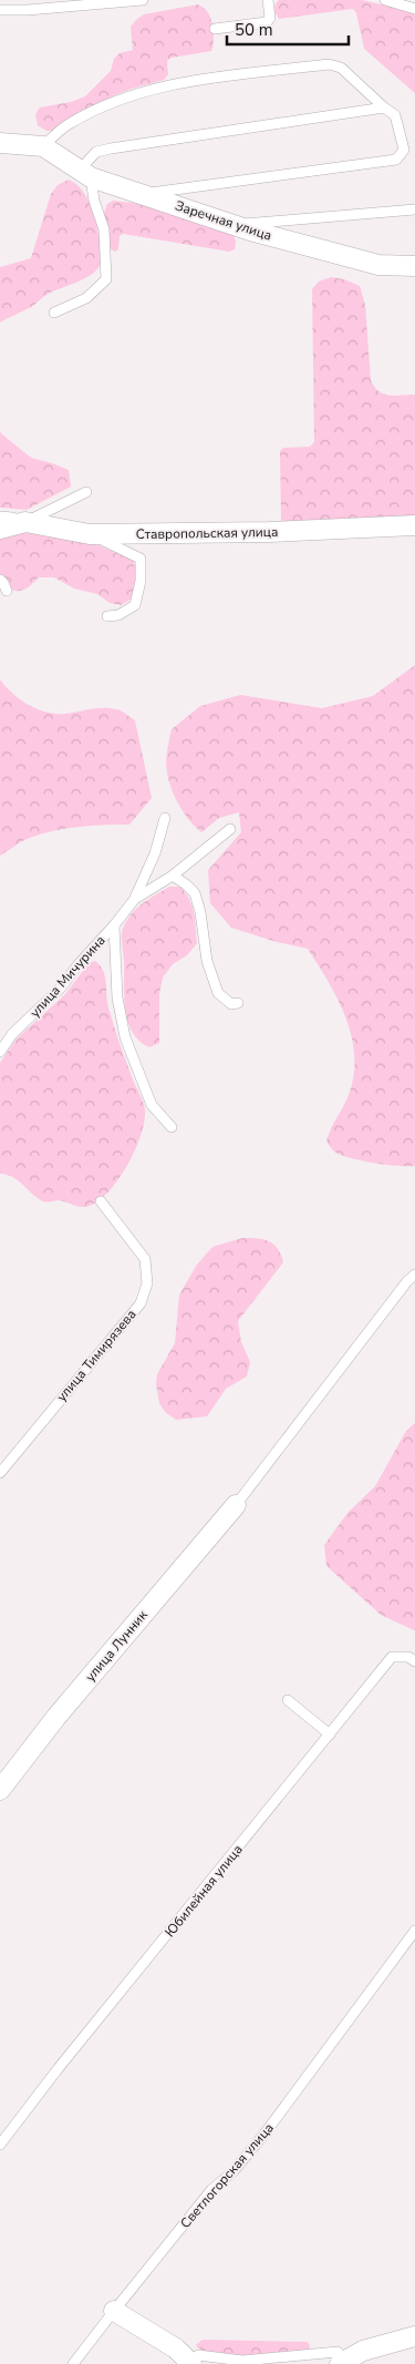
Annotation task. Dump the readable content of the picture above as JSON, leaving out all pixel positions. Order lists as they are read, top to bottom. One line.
{"streets":{"street":["Заречная улица","Ставропольская улица","улица Лунник"],"lane":["улица Мичурина","улица Тимирязева","Юбилейная улица","Светлогорская улица"]},"scale_bar":"50 m"}
